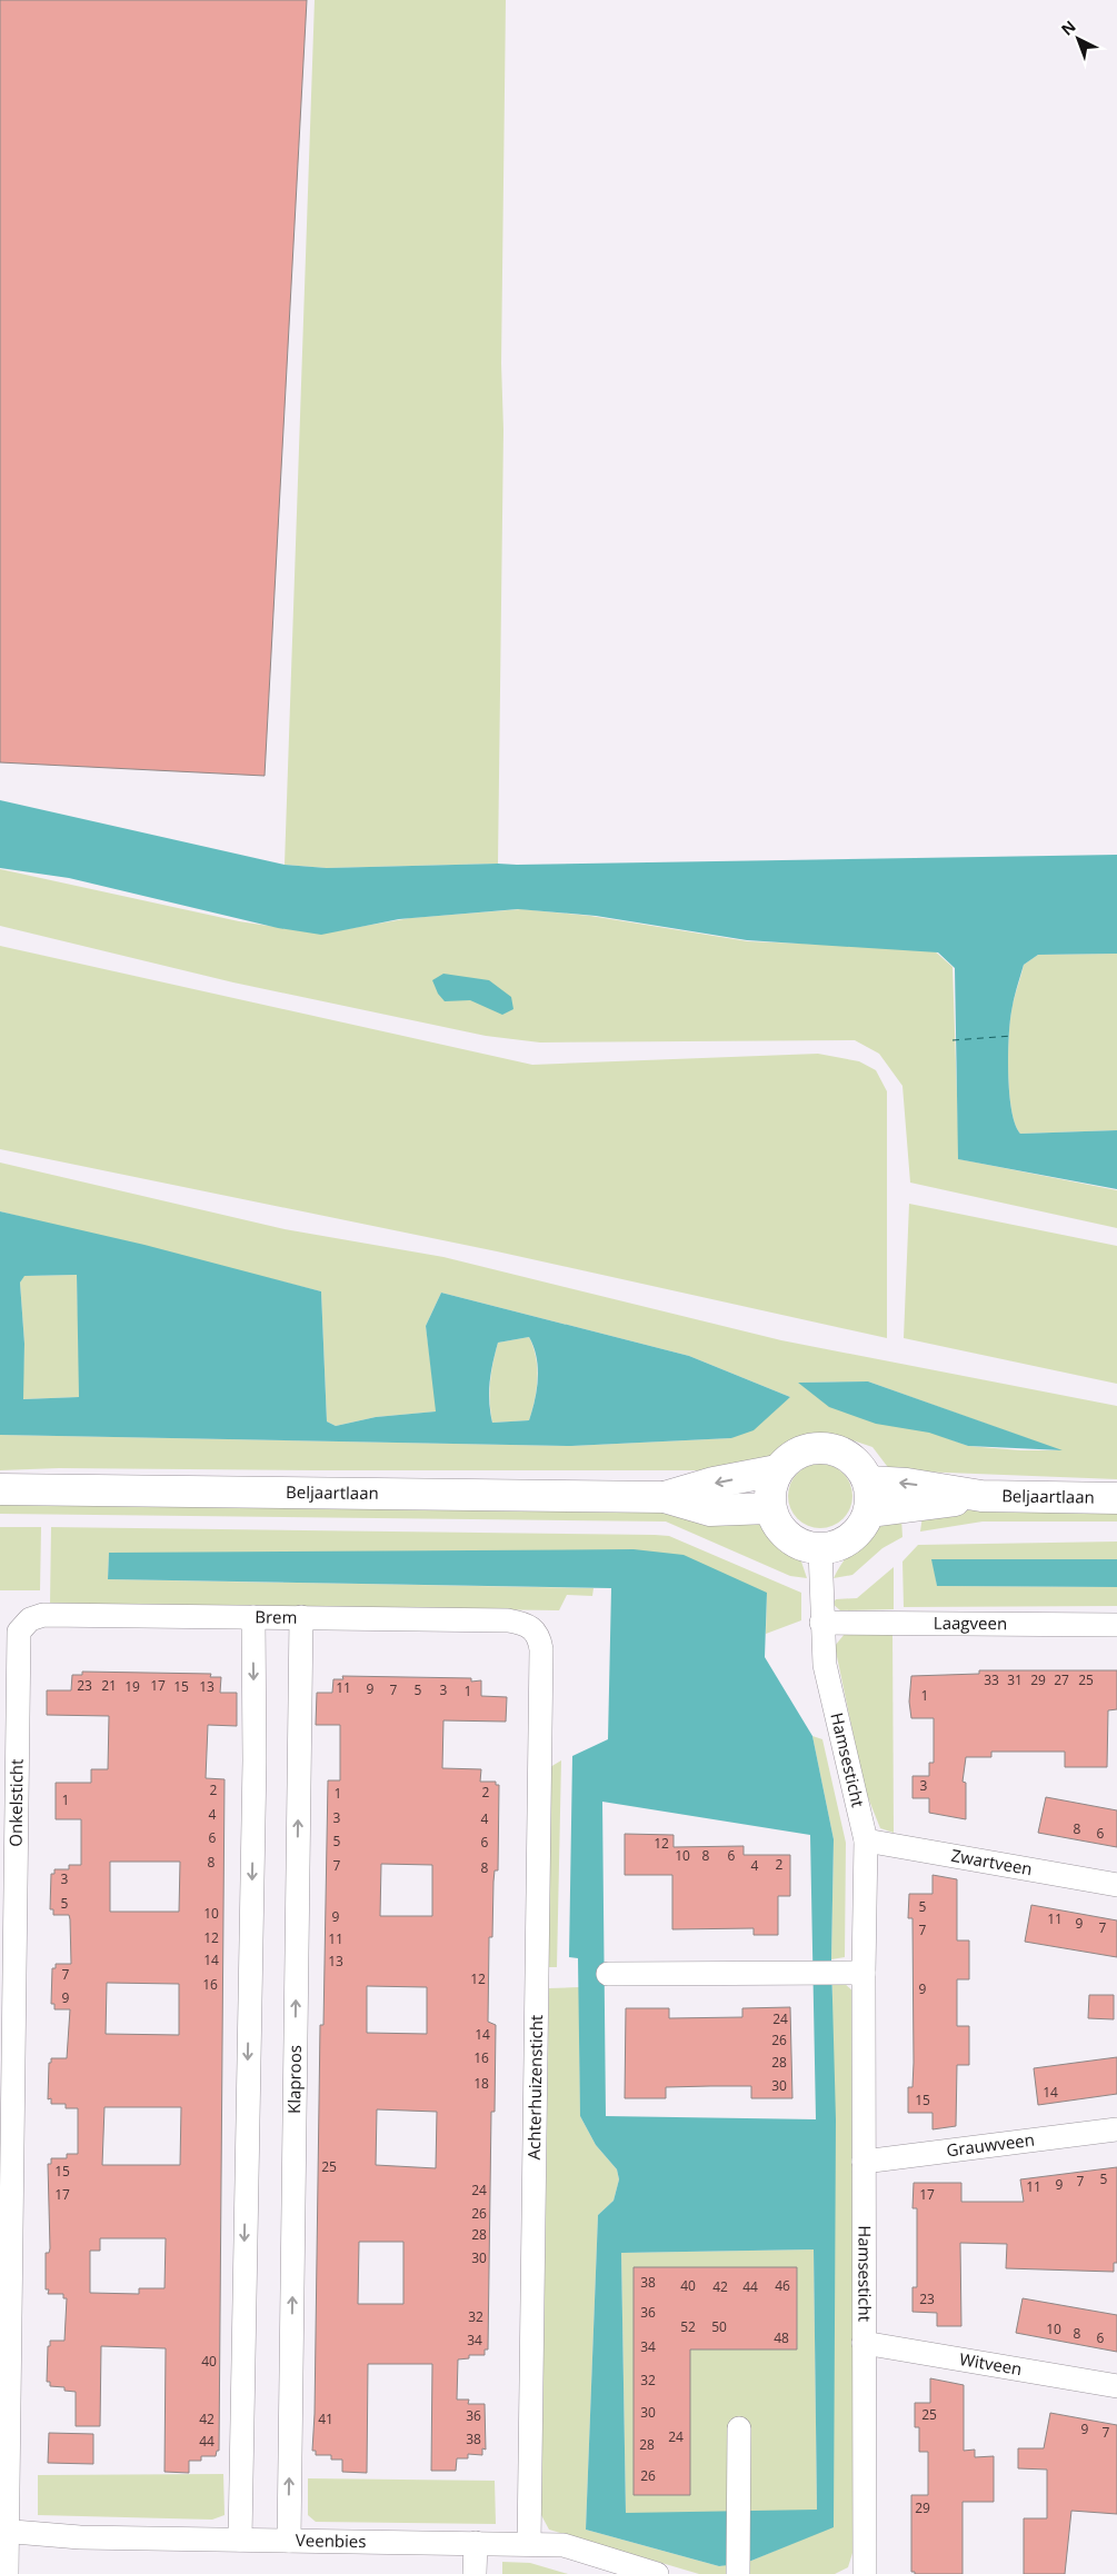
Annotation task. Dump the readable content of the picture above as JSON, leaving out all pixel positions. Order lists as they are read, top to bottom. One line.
{"streets":{"street":["Beljaartlaan","Brem","Laagveen","Hamsesticht","Onkelsticht","Zwartveen","Klaproos","Achterhuizensticht","Grauwveen","Witveen","Veenbies"]},"crossings":[["Beljaartlaan","Hamsesticht"],["Brem","Onkelsticht"],["Brem","Klaproos"],["Brem","Achterhuizensticht"],["Laagveen","Hamsesticht"],["Hamsesticht","Zwartveen"],["Hamsesticht","Grauwveen"],["Hamsesticht","Witveen"],["Onkelsticht","Veenbies"],["Klaproos","Veenbies"],["Achterhuizensticht","Veenbies"]],"house_numbers":["33","31","29","27","25","23","21","17","19","15","13","11","9","7","5","3","1","1","3","2","2","1","1","4","3","4","8","6","6","5","6","12","10","8","6","8","2","7","4","8","3","5","5","10","9","11","9","7","7","12","11","14","13","7","12","16","9","9","24","14","26","16","28","18","30","14","15","25","15","5","7","9","11","24","17","17","26","28","30","38","40","46","42","44","23","36","32","52","50","10","8","48","6","34","34","40","32","30","25","36","42","41","9","7","24","38","44","28","26","29"],"north":"top left"}
